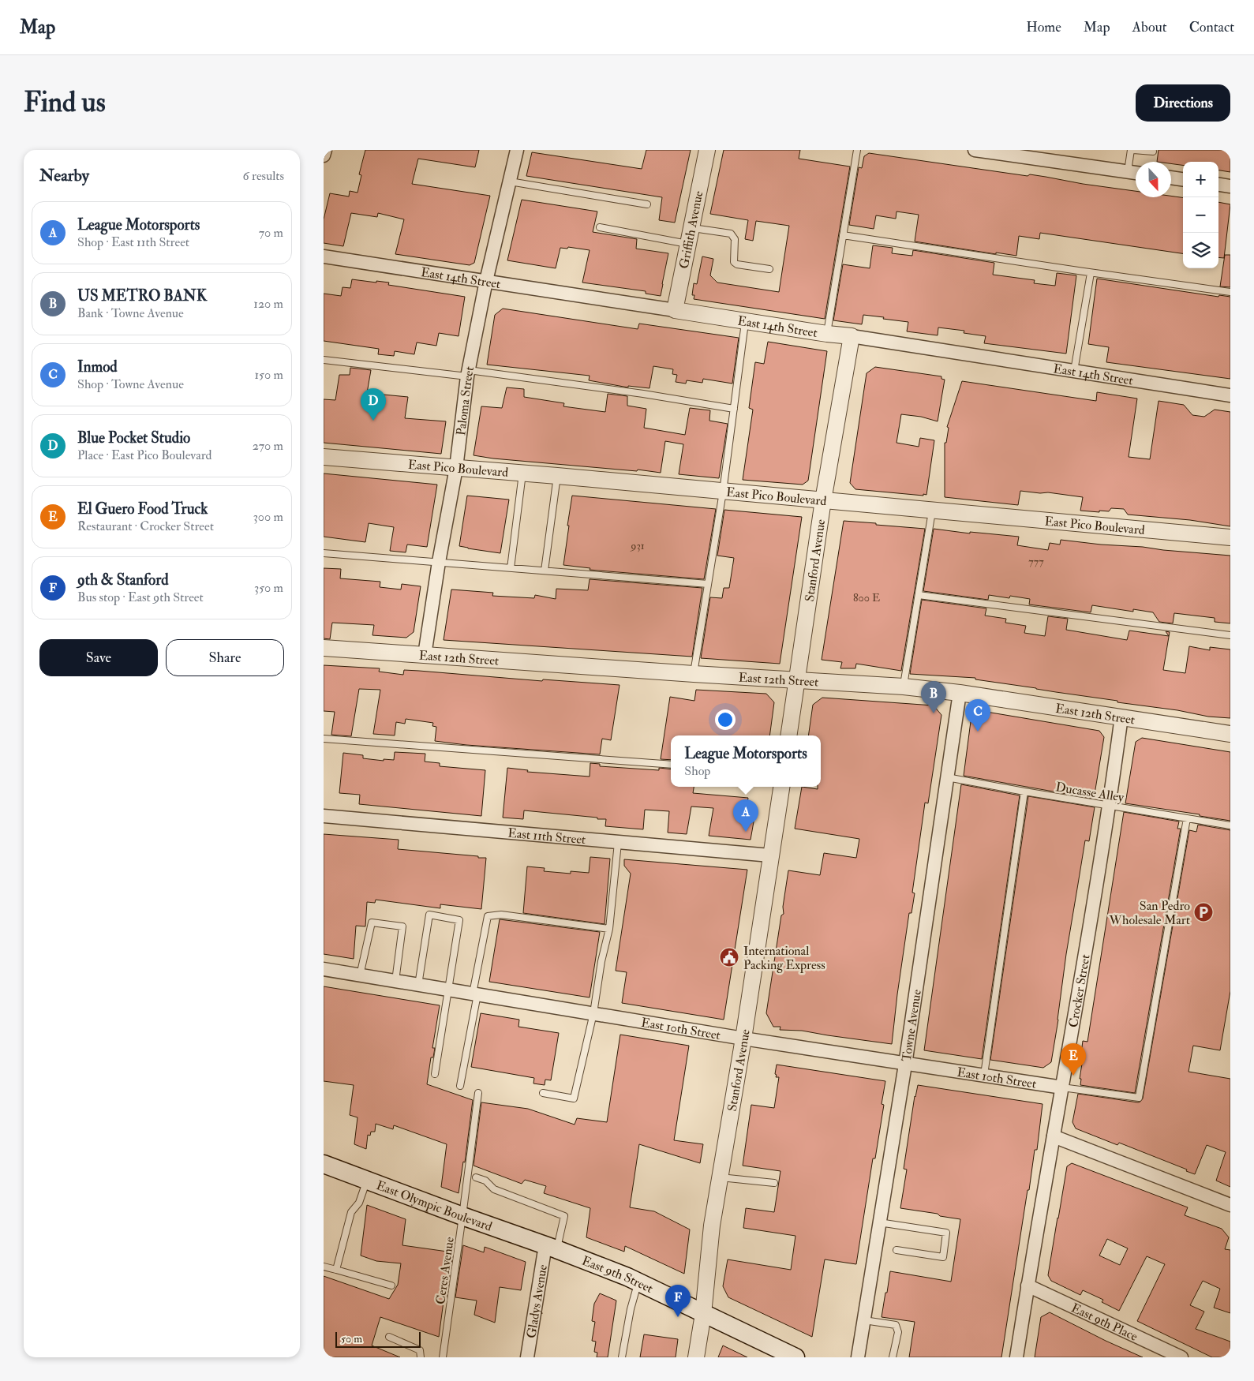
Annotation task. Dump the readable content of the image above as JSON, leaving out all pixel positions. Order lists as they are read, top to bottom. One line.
{"streets":{"main road":["East Olympic Boulevard","East 9th Street"],"street":["Griffith Avenue","East 14th Street","Paloma Street","East Pico Boulevard","Stanford Avenue","East 12th Street","East 11th Street","Crocker Street","Towne Avenue","East 10th Street","Gladys Avenue","East 9th Place"],"lane":["Ducasse Alley","Ceres Avenue"]},"crossings":[["Griffith Avenue","East 14th Street"],["East 14th Street","Paloma Street"],["East 14th Street","Stanford Avenue"],["Paloma Street","East Pico Boulevard"],["Paloma Street","East 12th Street"],["East Pico Boulevard","Stanford Avenue"],["Stanford Avenue","East 12th Street"],["Stanford Avenue","East 11th Street"],["Stanford Avenue","East 10th Street"],["Stanford Avenue","East 9th Street"],["East 12th Street","Crocker Street"],["East 12th Street","Towne Avenue"],["Ducasse Alley","Crocker Street"],["Ducasse Alley","Towne Avenue"],["Crocker Street","East 10th Street"],["Crocker Street","East 9th Place"],["Towne Avenue","East 10th Street"],["East Olympic Boulevard","Ceres Avenue"],["East Olympic Boulevard","East 9th Street"],["East Olympic Boulevard","Gladys Avenue"],["East 9th Street","Gladys Avenue"]],"places":{"parking":["San Pedro Wholesale Mart"],"public building":["International Packing Express"]},"house_numbers":["931","777","800 E"],"scale_bar":"50 m","north":"bottom","page":{"header":"Map","nav":["Home","Map","About","Contact"],"buttons":["Directions",["Save","Share"]],"title":"Find us","heading":["Nearby","6 results"],"map_buttons":["+","−"],"list":[{"mark":"A","name":"League Motorsports","note":"Shop · East 11th Street","value":"70 m"},{"mark":"B","name":"US METRO BANK","note":"Bank · Towne Avenue","value":"120 m"},{"mark":"C","name":"Inmod","note":"Shop · Towne Avenue","value":"150 m"},{"mark":"D","name":"Blue Pocket Studio","note":"Place · East Pico Boulevard","value":"270 m"},{"mark":"E","name":"El Guero Food Truck","note":"Restaurant · Crocker Street","value":"300 m"},{"mark":"F","name":"9th & Stanford","note":"Bus stop · East 9th Street","value":"350 m"}],"pins":["D","B","C","A","E","F"],"popup":["League Motorsports","Shop"],"scale":"50 m"}}
